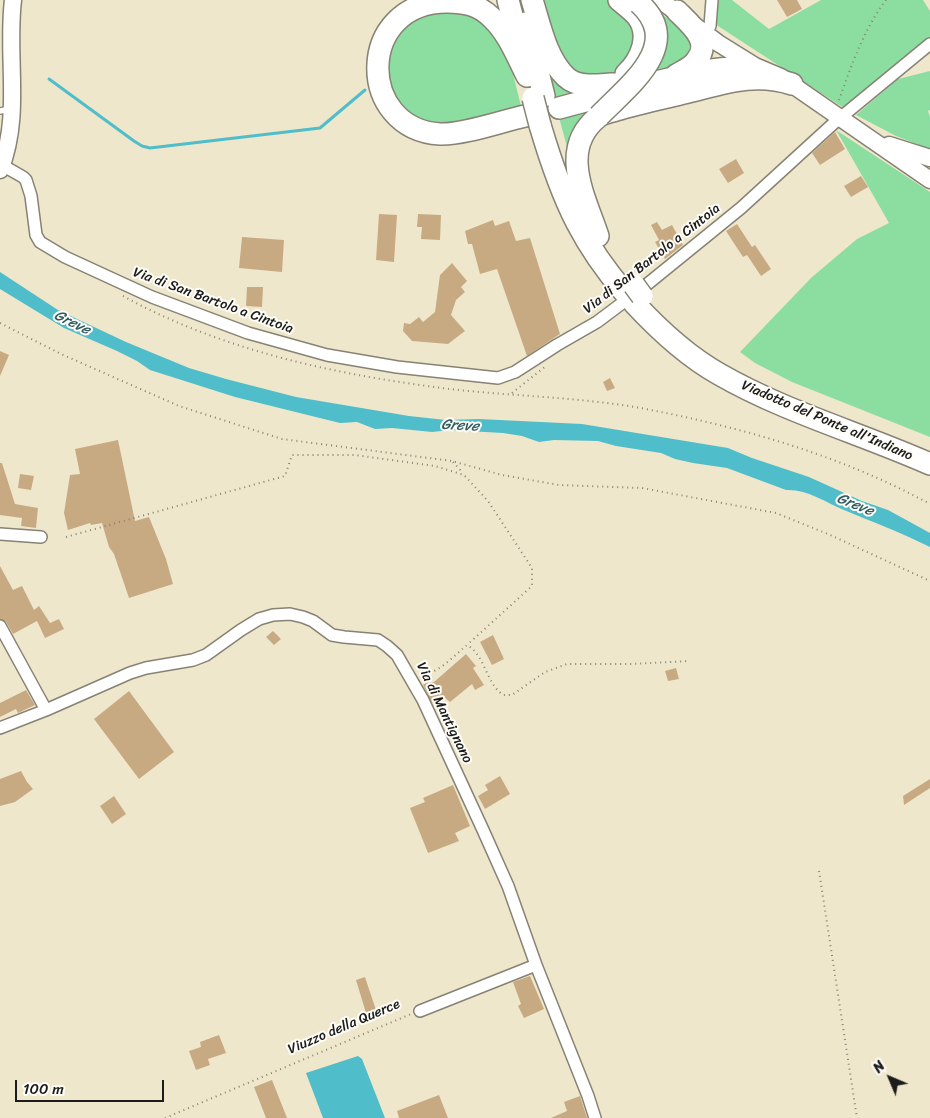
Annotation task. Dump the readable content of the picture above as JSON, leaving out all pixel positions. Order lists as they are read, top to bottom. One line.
{"streets":{"highway":["Viadotto del Ponte all'Indiano"],"street":["Via di San Bartolo a Cintoia","Via di Mantignano","Viuzzo della Querce"]},"crossings":[["Via di San Bartolo a Cintoia","Viadotto del Ponte all'Indiano"],["Via di Mantignano","Viuzzo della Querce"]],"water":["Greve"],"scale_bar":"100 m","north":"top left"}
